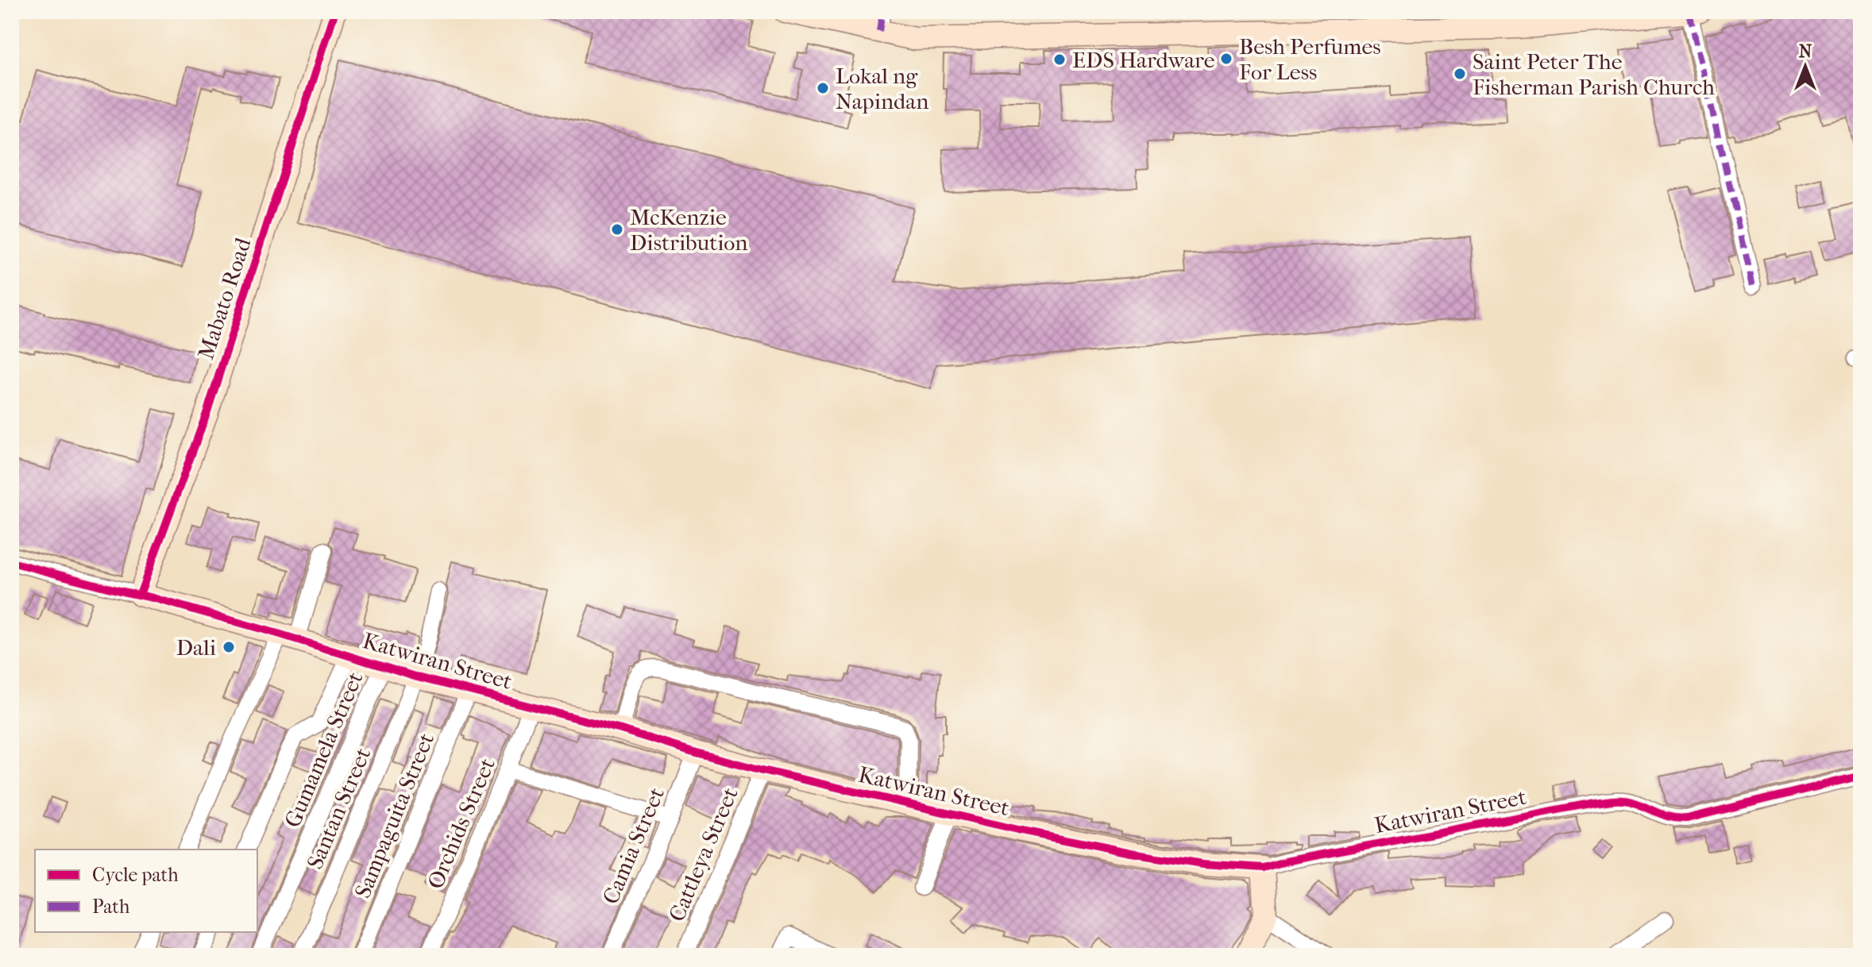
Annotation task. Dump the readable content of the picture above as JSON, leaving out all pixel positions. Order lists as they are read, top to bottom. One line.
{"streets":{"street":["Mabato Road","Katwiran Street","Gumamela Street","Santan Street","Sampaguita Street","Orchids Street","Camia Street","Cattleya Street"]},"crossings":[["Mabato Road","Katwiran Street"],["Katwiran Street","Gumamela Street"],["Katwiran Street","Santan Street"],["Katwiran Street","Sampaguita Street"],["Katwiran Street","Orchids Street"],["Katwiran Street","Camia Street"],["Katwiran Street","Cattleya Street"]],"places":["Besh Perfumes For Less","EDS Hardware","Saint Peter The Fisherman Parish Church","Lokal ng Napindan","McKenzie Distribution","Dali"],"legend":["Cycle path","Path"],"north":"top"}
